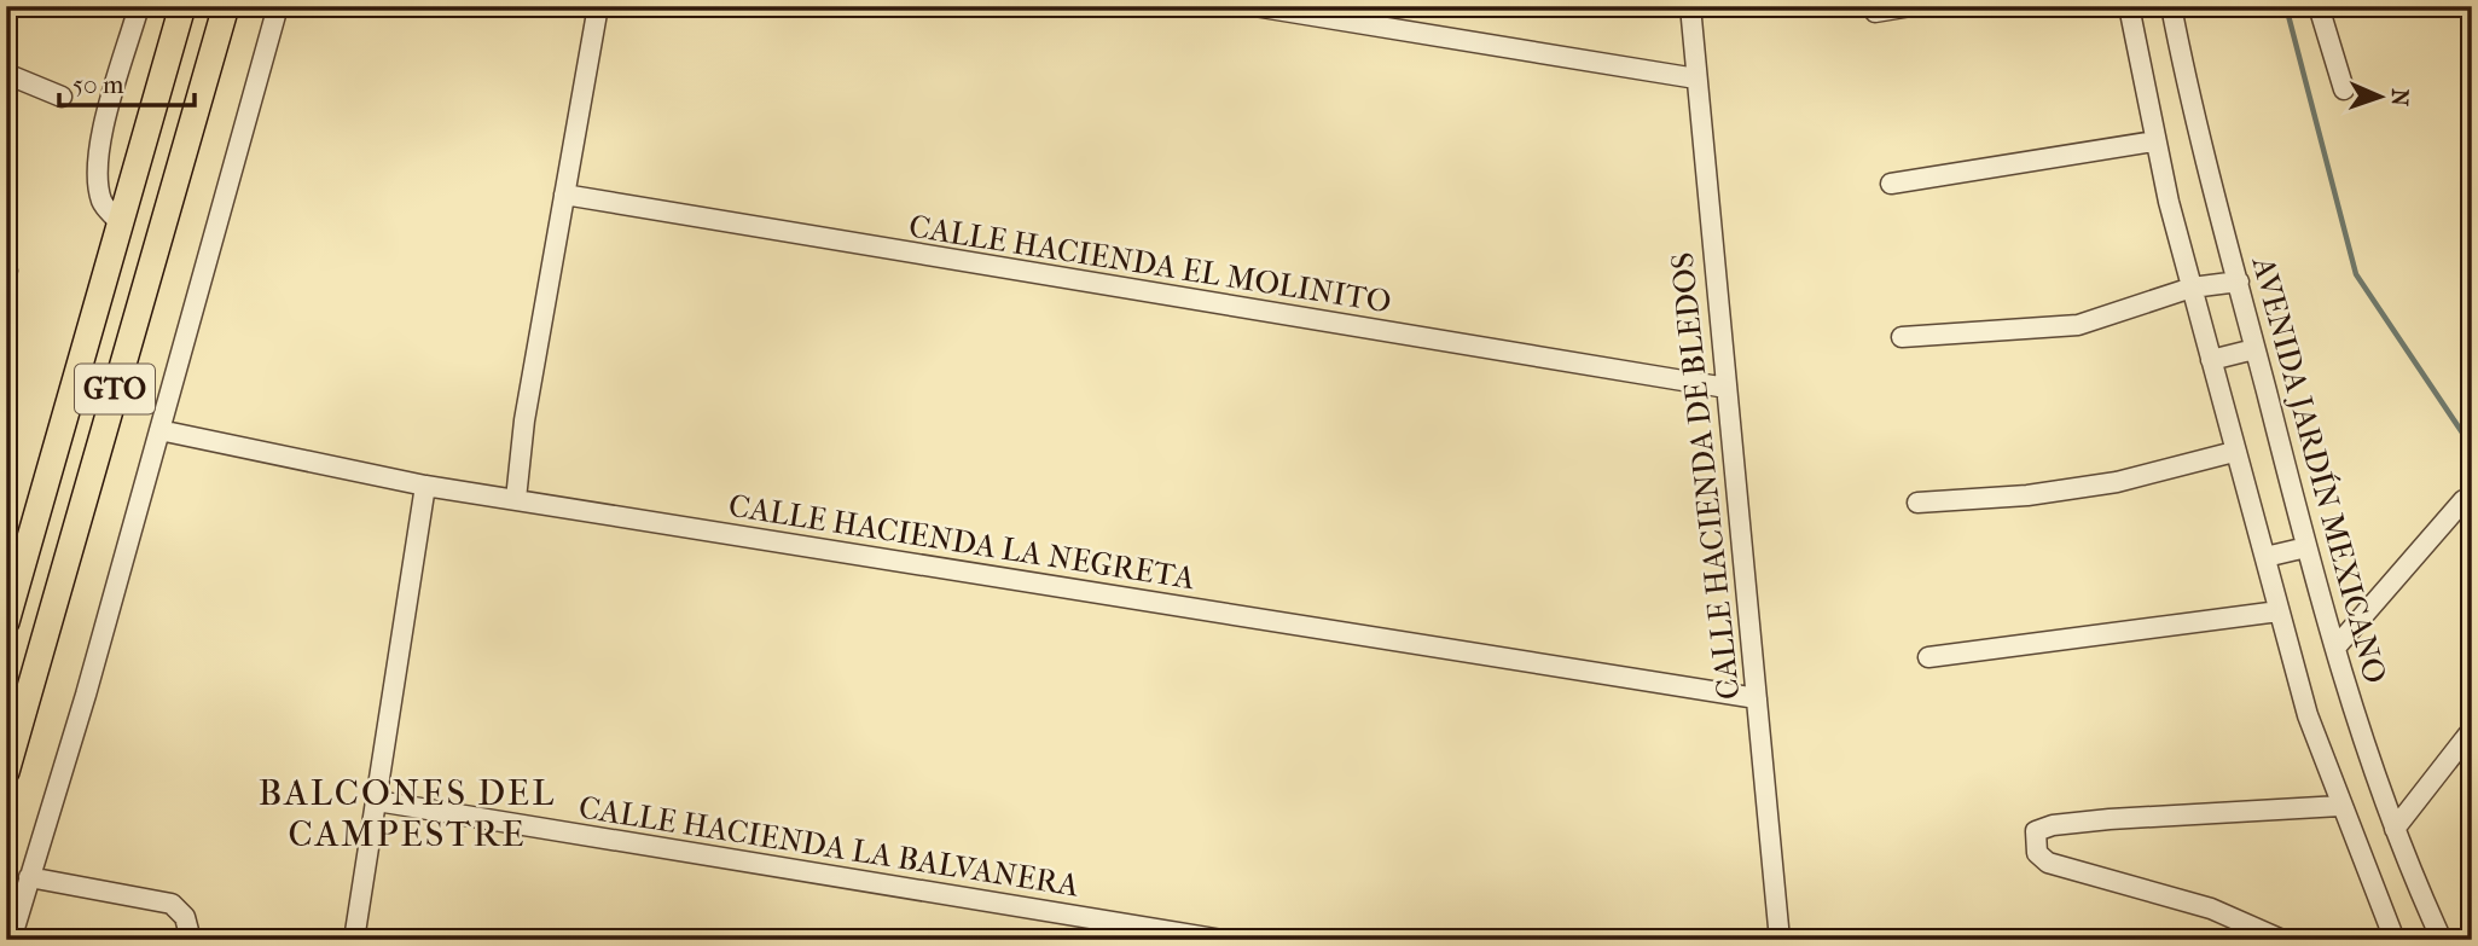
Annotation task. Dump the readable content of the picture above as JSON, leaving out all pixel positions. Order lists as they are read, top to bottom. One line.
{"streets":{"main road":["GTO"],"street":["CALLE HACIENDA EL MOLINITO","AVENIDA JARDÍN MEXICANO","CALLE HACIENDA DE BLEDOS","CALLE HACIENDA LA NEGRETA","CALLE HACIENDA LA BALVANERA"]},"crossings":[["CALLE HACIENDA EL MOLINITO","CALLE HACIENDA DE BLEDOS"],["CALLE HACIENDA DE BLEDOS","CALLE HACIENDA LA NEGRETA"]],"districts":["BALCONES DEL CAMPESTRE"],"scale_bar":"50 m","north":"right"}
